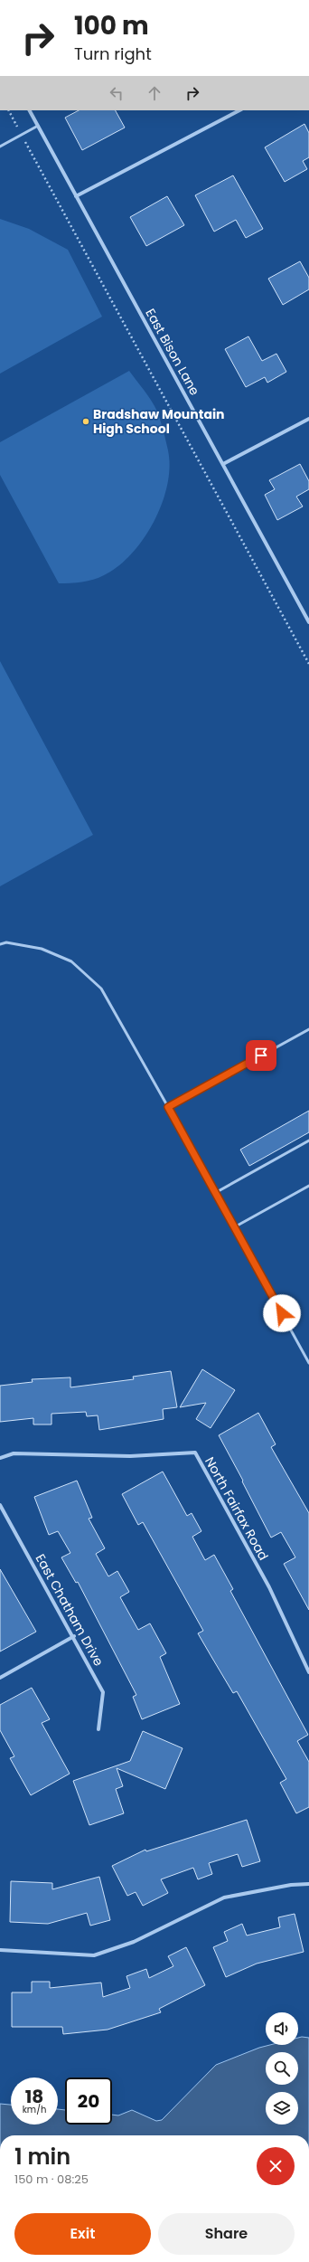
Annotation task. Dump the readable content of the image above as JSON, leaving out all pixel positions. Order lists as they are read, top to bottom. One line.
{"streets":{"street":["East Bison Lane","North Fairfax Road","East Chatham Drive"]},"places":["Bradshaw Mountain High School"],"page":{"turn":["100 m","Turn right"],"speed":"18 km/h","limit":"20","heading":["1 min","150 m · 08:25"],"buttons":["Exit","Share"]}}
